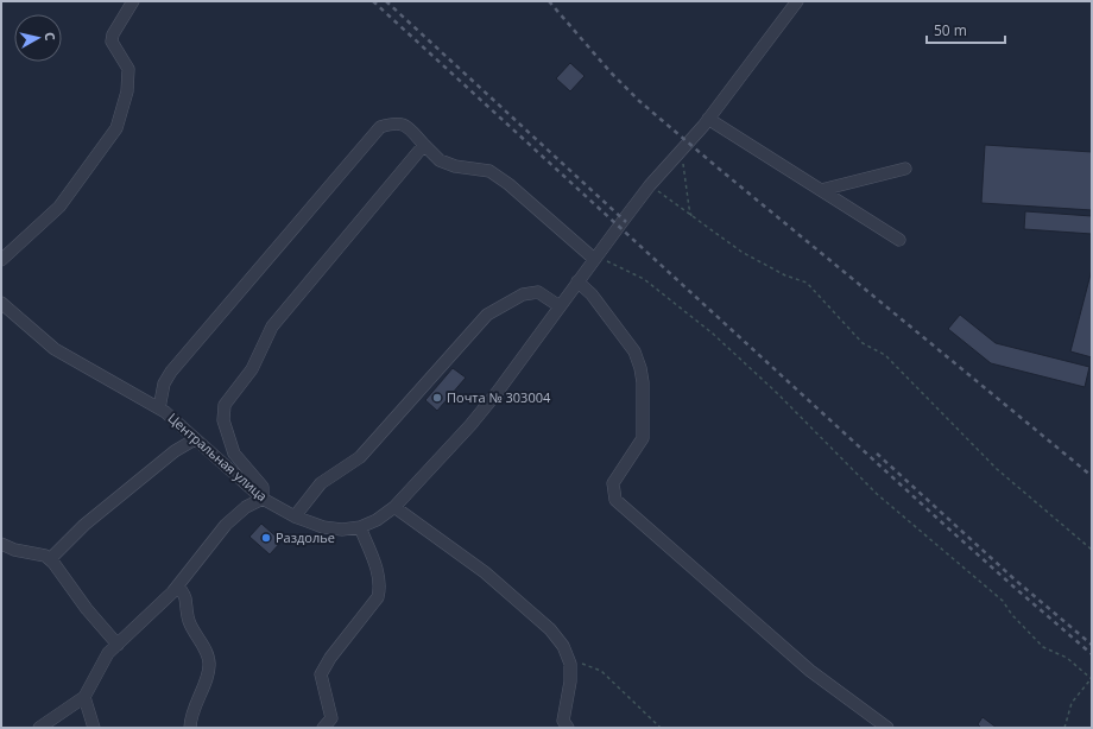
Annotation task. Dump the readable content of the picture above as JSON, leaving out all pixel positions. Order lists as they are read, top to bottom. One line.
{"streets":{"street":["Центральная улица"]},"places":["Почта № 303004","Раздолье"],"scale_bar":"50 m","north":"right"}
